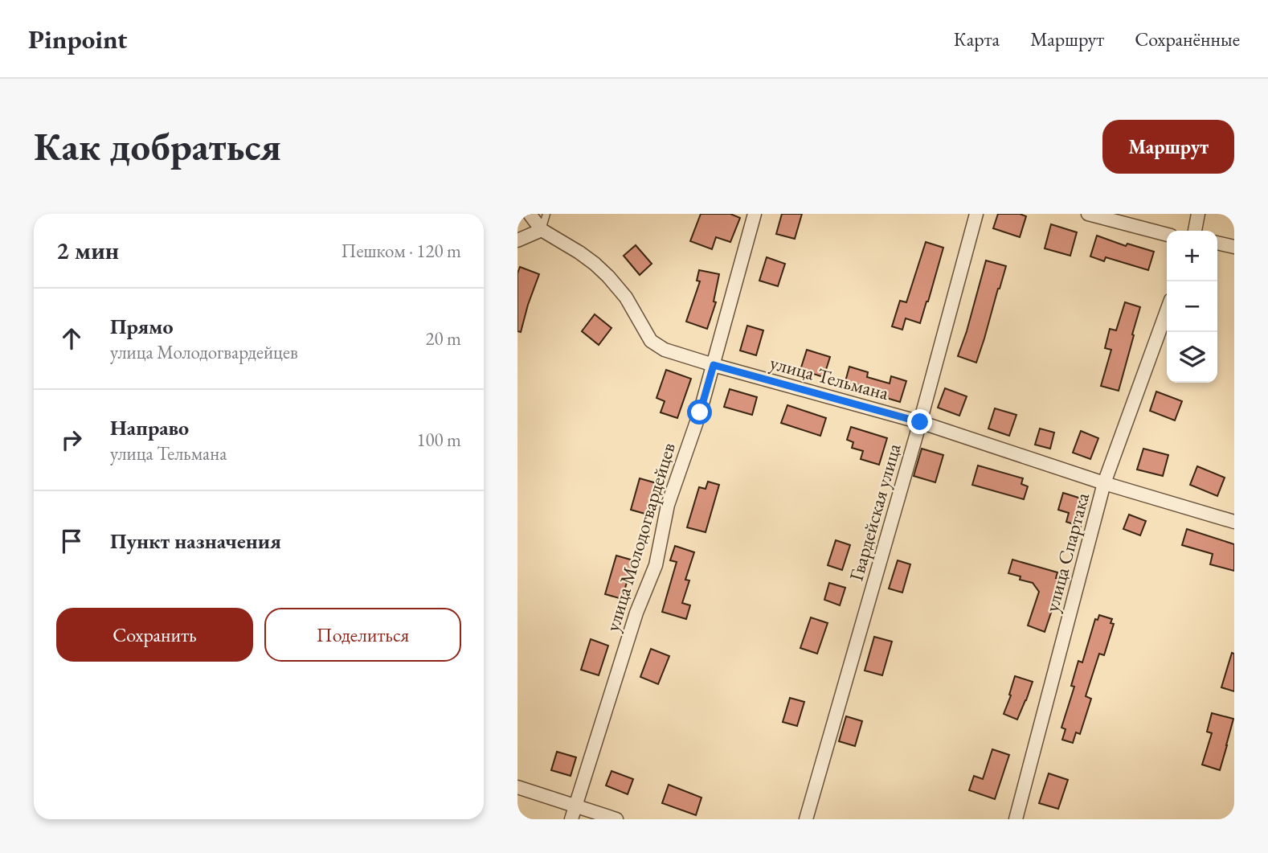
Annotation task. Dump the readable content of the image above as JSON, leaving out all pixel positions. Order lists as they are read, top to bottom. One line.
{"streets":{"street":["улица Тельмана","Гвардейская улица","улица Молодогвардейцев","улица Спартака"]},"crossings":[["улица Тельмана","Гвардейская улица"],["улица Тельмана","улица Молодогвардейцев"],["улица Тельмана","улица Спартака"]],"page":{"header":"Pinpoint","nav":["Карта","Маршрут","Сохранённые"],"buttons":["Маршрут",["Сохранить","Поделиться"]],"title":"Как добраться","heading":["2 мин","Пешком · 120 m"],"map_buttons":["+","−"],"list":[["Прямо","улица Молодогвардейцев","20 m"],["Направо","улица Тельмана","100 m"],"Пункт назначения"]}}
